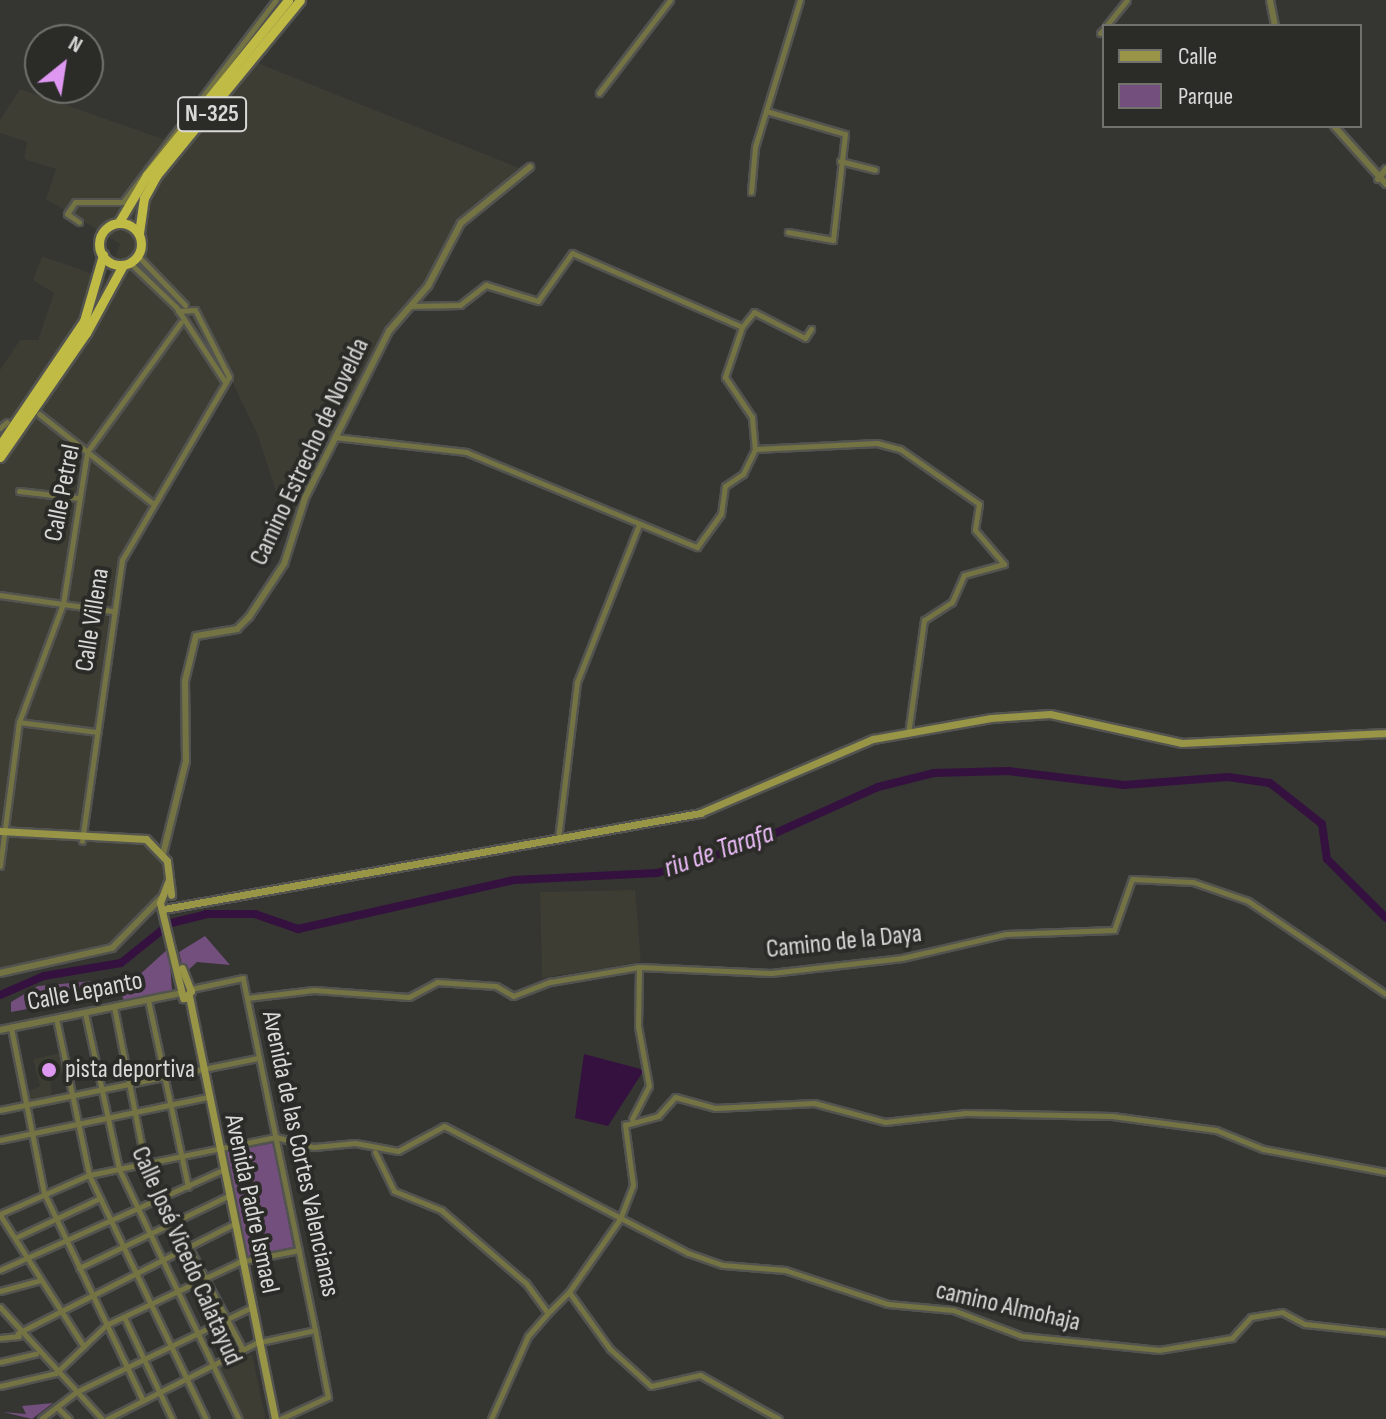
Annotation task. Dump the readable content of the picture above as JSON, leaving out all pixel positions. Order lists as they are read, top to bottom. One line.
{"streets":{"highway":["N-325"],"main road":["Avenida Padre Ismael"],"street":["Camino Estrecho de Novelda","Calle Petrel","Calle Villena","Camino de la Daya","Calle Lepanto","Avenida de las Cortes Valencianas","Calle José Vicedo Calatayud","camino Almohaja"]},"crossings":[["Camino de la Daya","Avenida de las Cortes Valencianas"],["Calle Lepanto","Avenida de las Cortes Valencianas"],["Calle Lepanto","Avenida Padre Ismael"],["Calle Lepanto","Calle José Vicedo Calatayud"],["Avenida de las Cortes Valencianas","Avenida Padre Ismael"],["Avenida de las Cortes Valencianas","Calle José Vicedo Calatayud"],["Avenida de las Cortes Valencianas","camino Almohaja"],["Avenida Padre Ismael","camino Almohaja"],["Calle José Vicedo Calatayud","camino Almohaja"]],"water":["riu de Tarafa"],"places":["pista deportiva"],"legend":["Calle","Parque"],"north":"top right"}
